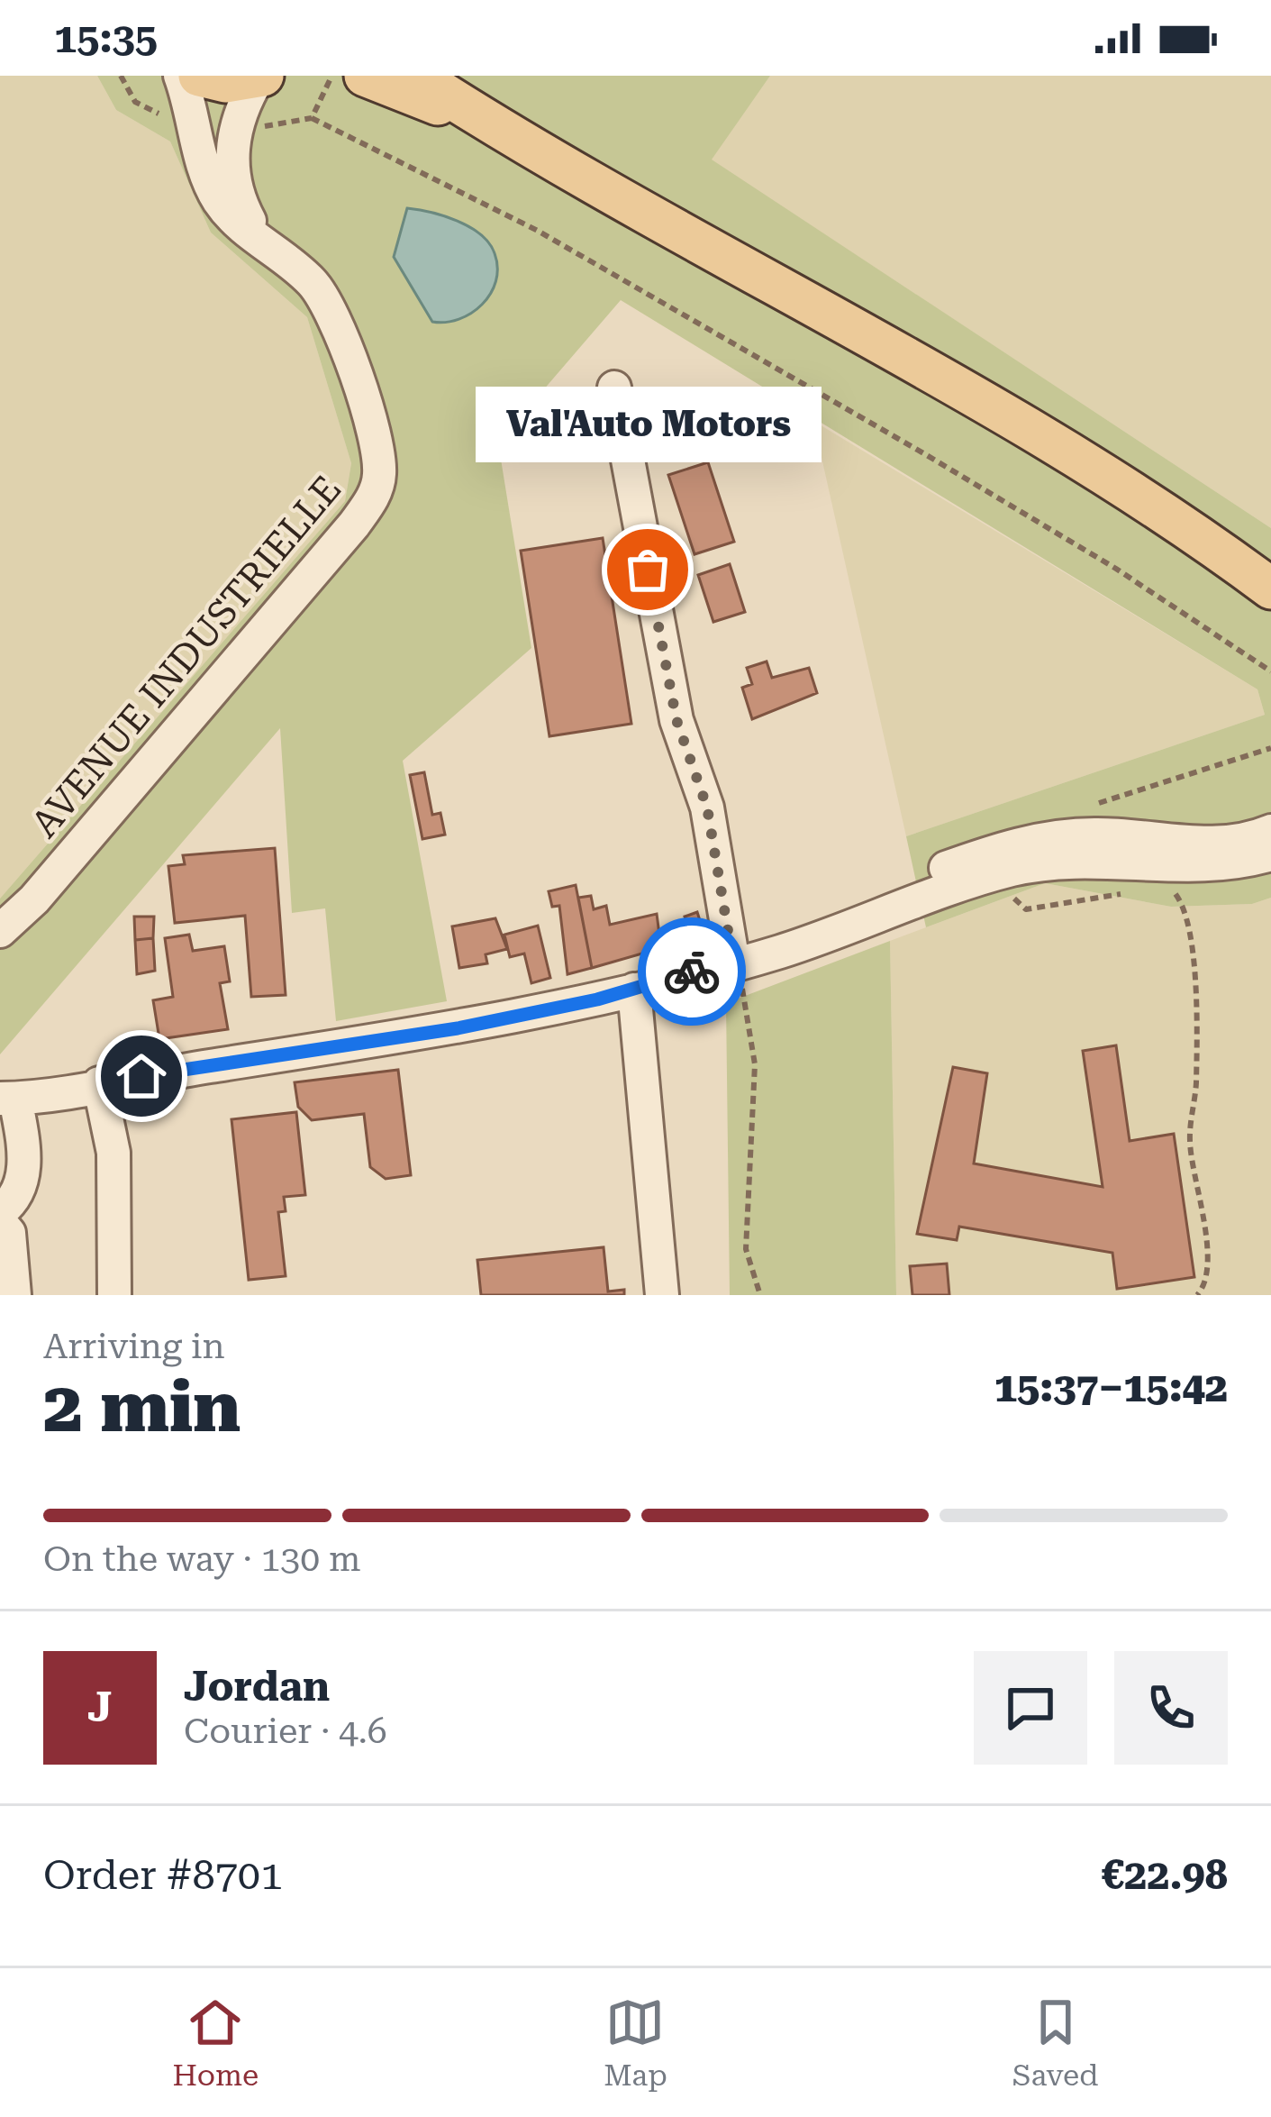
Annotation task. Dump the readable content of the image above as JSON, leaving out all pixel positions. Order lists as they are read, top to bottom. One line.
{"streets":{"street":["AVENUE INDUSTRIELLE"]},"places":["Val'Auto Motors"],"page":{"status":"15:35","bubble":"Val'Auto Motors","heading":["2 min","Arriving in","15:37–15:42"],"panel":["Jordan","Courier · 4.6","Order #8701","€22.98"],"bar":"On the way · 130 m","round":"J","tabs":["Home","Map","Saved"]}}
